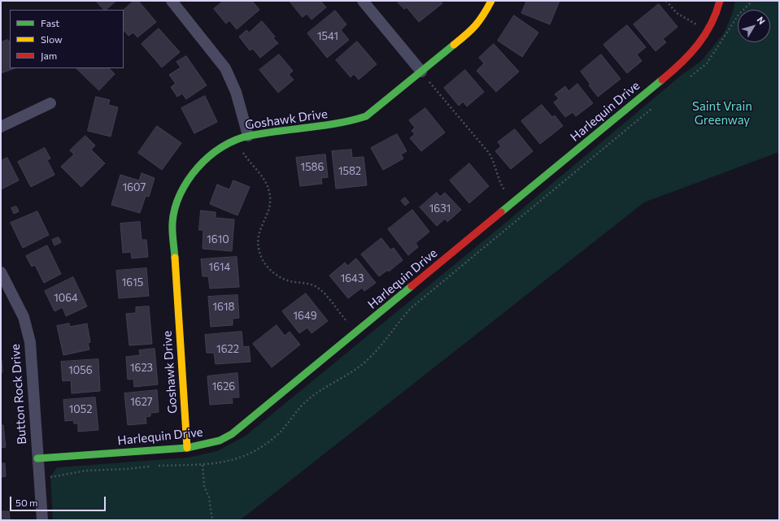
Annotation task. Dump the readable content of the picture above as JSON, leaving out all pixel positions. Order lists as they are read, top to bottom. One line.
{"streets":{"street":["Harlequin Drive","Goshawk Drive","Button Rock Drive"]},"crossings":[["Harlequin Drive","Goshawk Drive"],["Harlequin Drive","Button Rock Drive"]],"parks":["Saint Vrain Greenway"],"house_numbers":["1541","1586","1582","1607","1631","1610","1614","1643","1615","1064","1618","1649","1622","1623","1056","1626","1627","1052"],"legend":["Fast","Slow","Jam"],"scale_bar":"50 m","north":"top right"}
